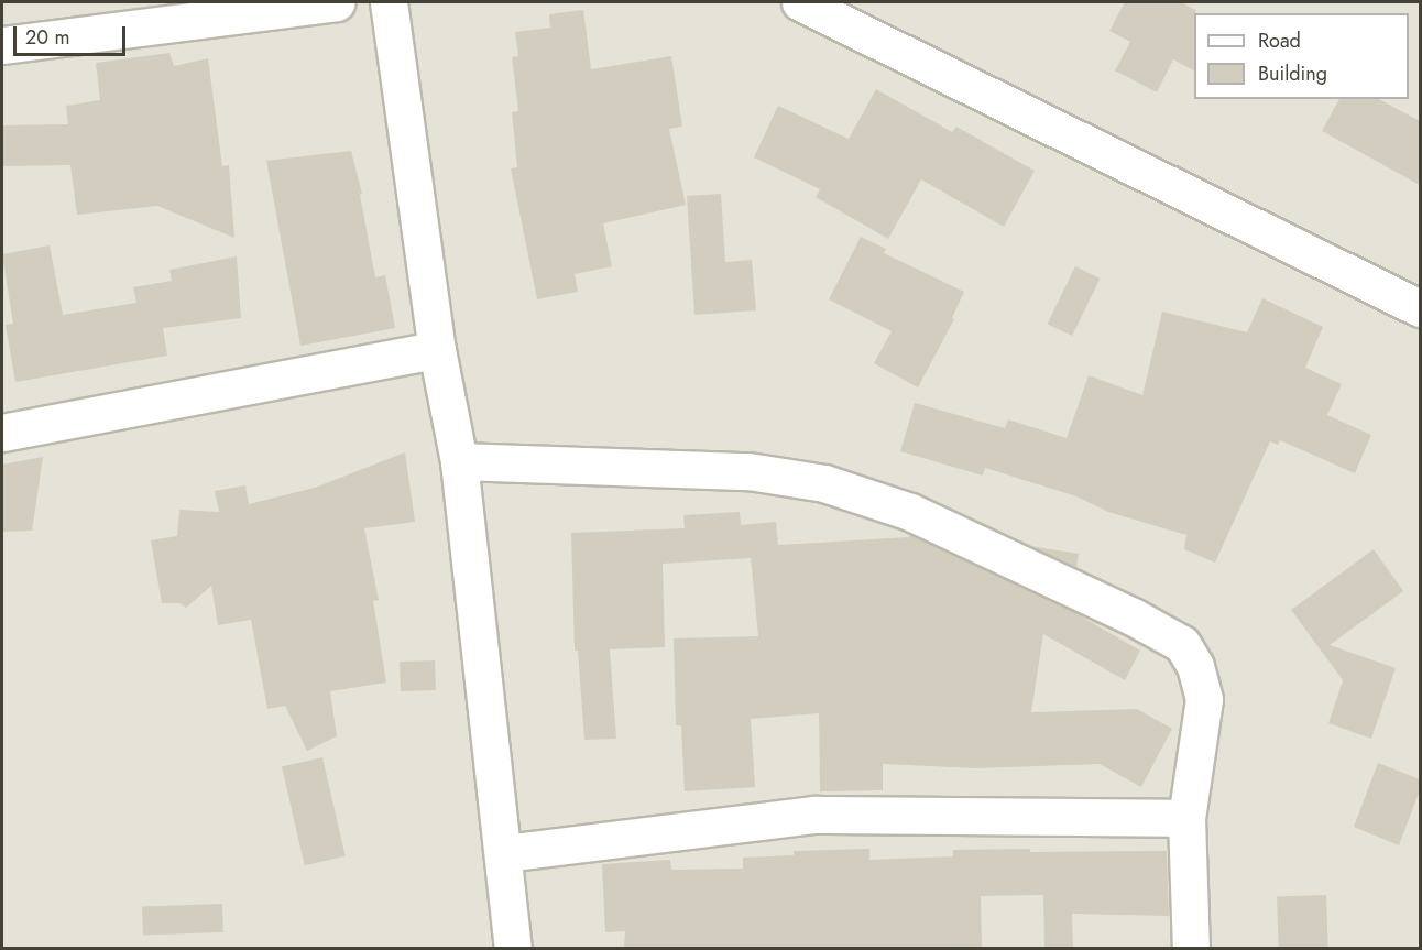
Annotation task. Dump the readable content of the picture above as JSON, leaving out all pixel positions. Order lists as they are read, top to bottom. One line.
{"legend":["Road","Building"],"scale_bar":"20 m"}
